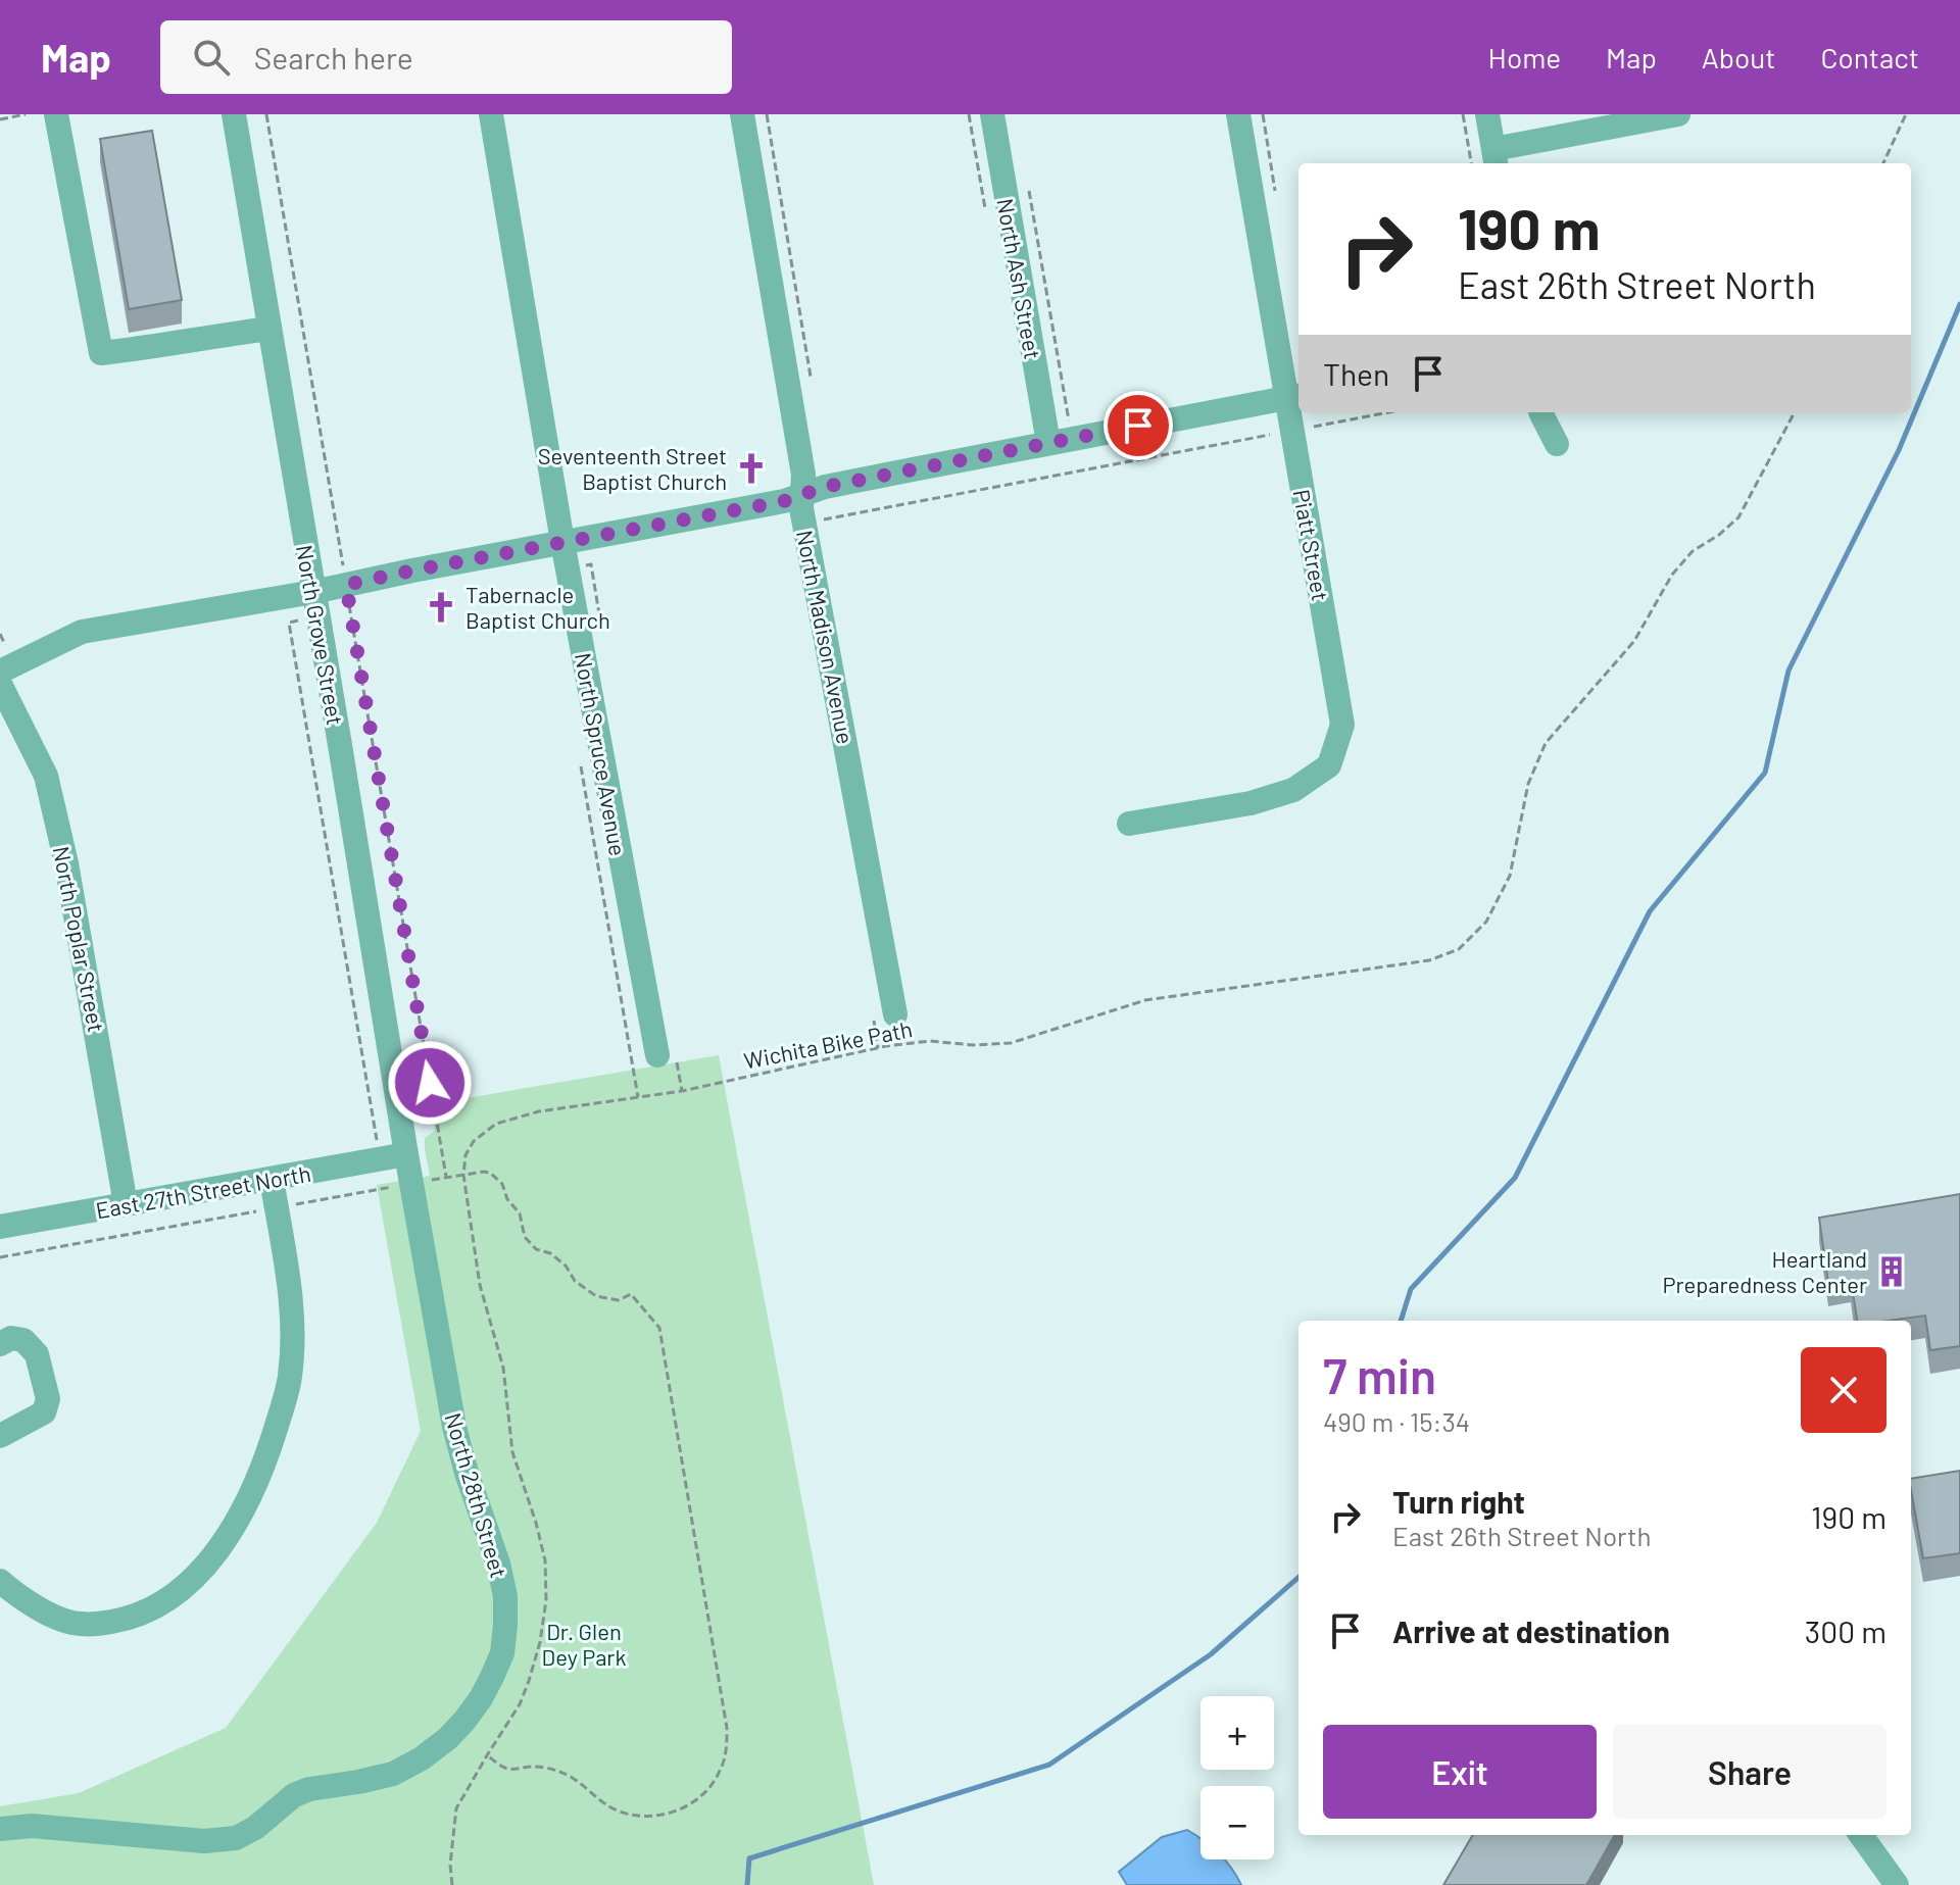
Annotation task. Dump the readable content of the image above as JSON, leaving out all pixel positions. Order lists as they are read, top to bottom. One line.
{"streets":{"street":["North Ash Street","Piatt Street","North Grove Street","North Madison Avenue","North Spruce Avenue","North Poplar Street","East 27th Street North","North 28th Street"],"path":["Wichita Bike Path"]},"crossings":[["North Grove Street","East 27th Street North"],["North Grove Street","North 28th Street"],["North Poplar Street","East 27th Street North"],["East 27th Street North","North 28th Street"]],"parks":["Dr. Glen Dey Park"],"places":{"church":["Seventeenth Street Baptist Church","Tabernacle Baptist Church"],"building":["Heartland Preparedness Center"]},"page":{"header":"Map","search":"Search here","nav":["Home","Map","About","Contact"],"turn":["190 m","East 26th Street North"],"then":"Then","heading":["7 min","490 m · 15:34"],"list":[{"name":"Turn right","note":"East 26th Street North","value":"190 m"},{"name":"Arrive at destination","value":"300 m"}],"map_buttons":["+","−"],"buttons":["Exit","Share"]}}
